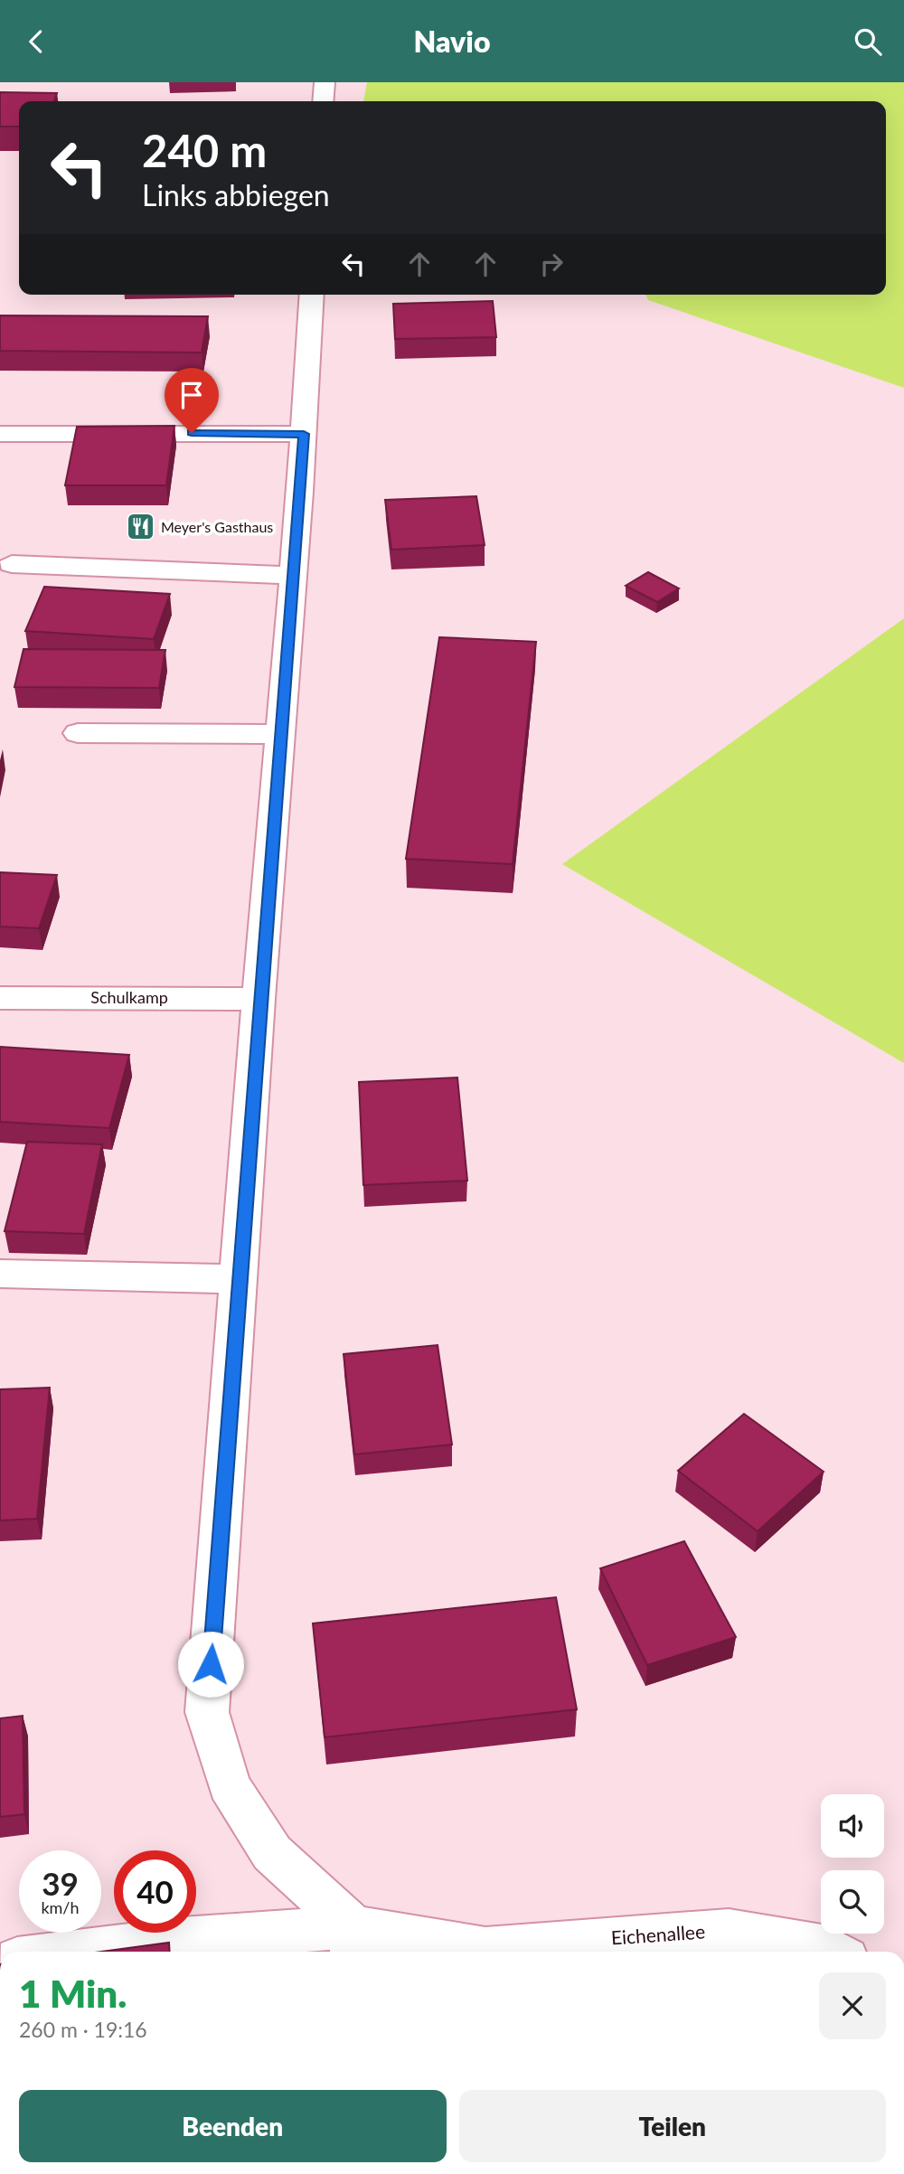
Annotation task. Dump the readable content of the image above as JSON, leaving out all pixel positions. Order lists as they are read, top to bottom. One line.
{"streets":{"street":["Schulkamp","Eichenallee"]},"places":{"restaurant":["Meyer's Gasthaus"]},"page":{"header":"Navio","turn":["240 m","Links abbiegen"],"speed":"39 km/h","limit":"40","heading":["1 Min.","260 m · 19:16"],"buttons":["Beenden","Teilen"]}}
